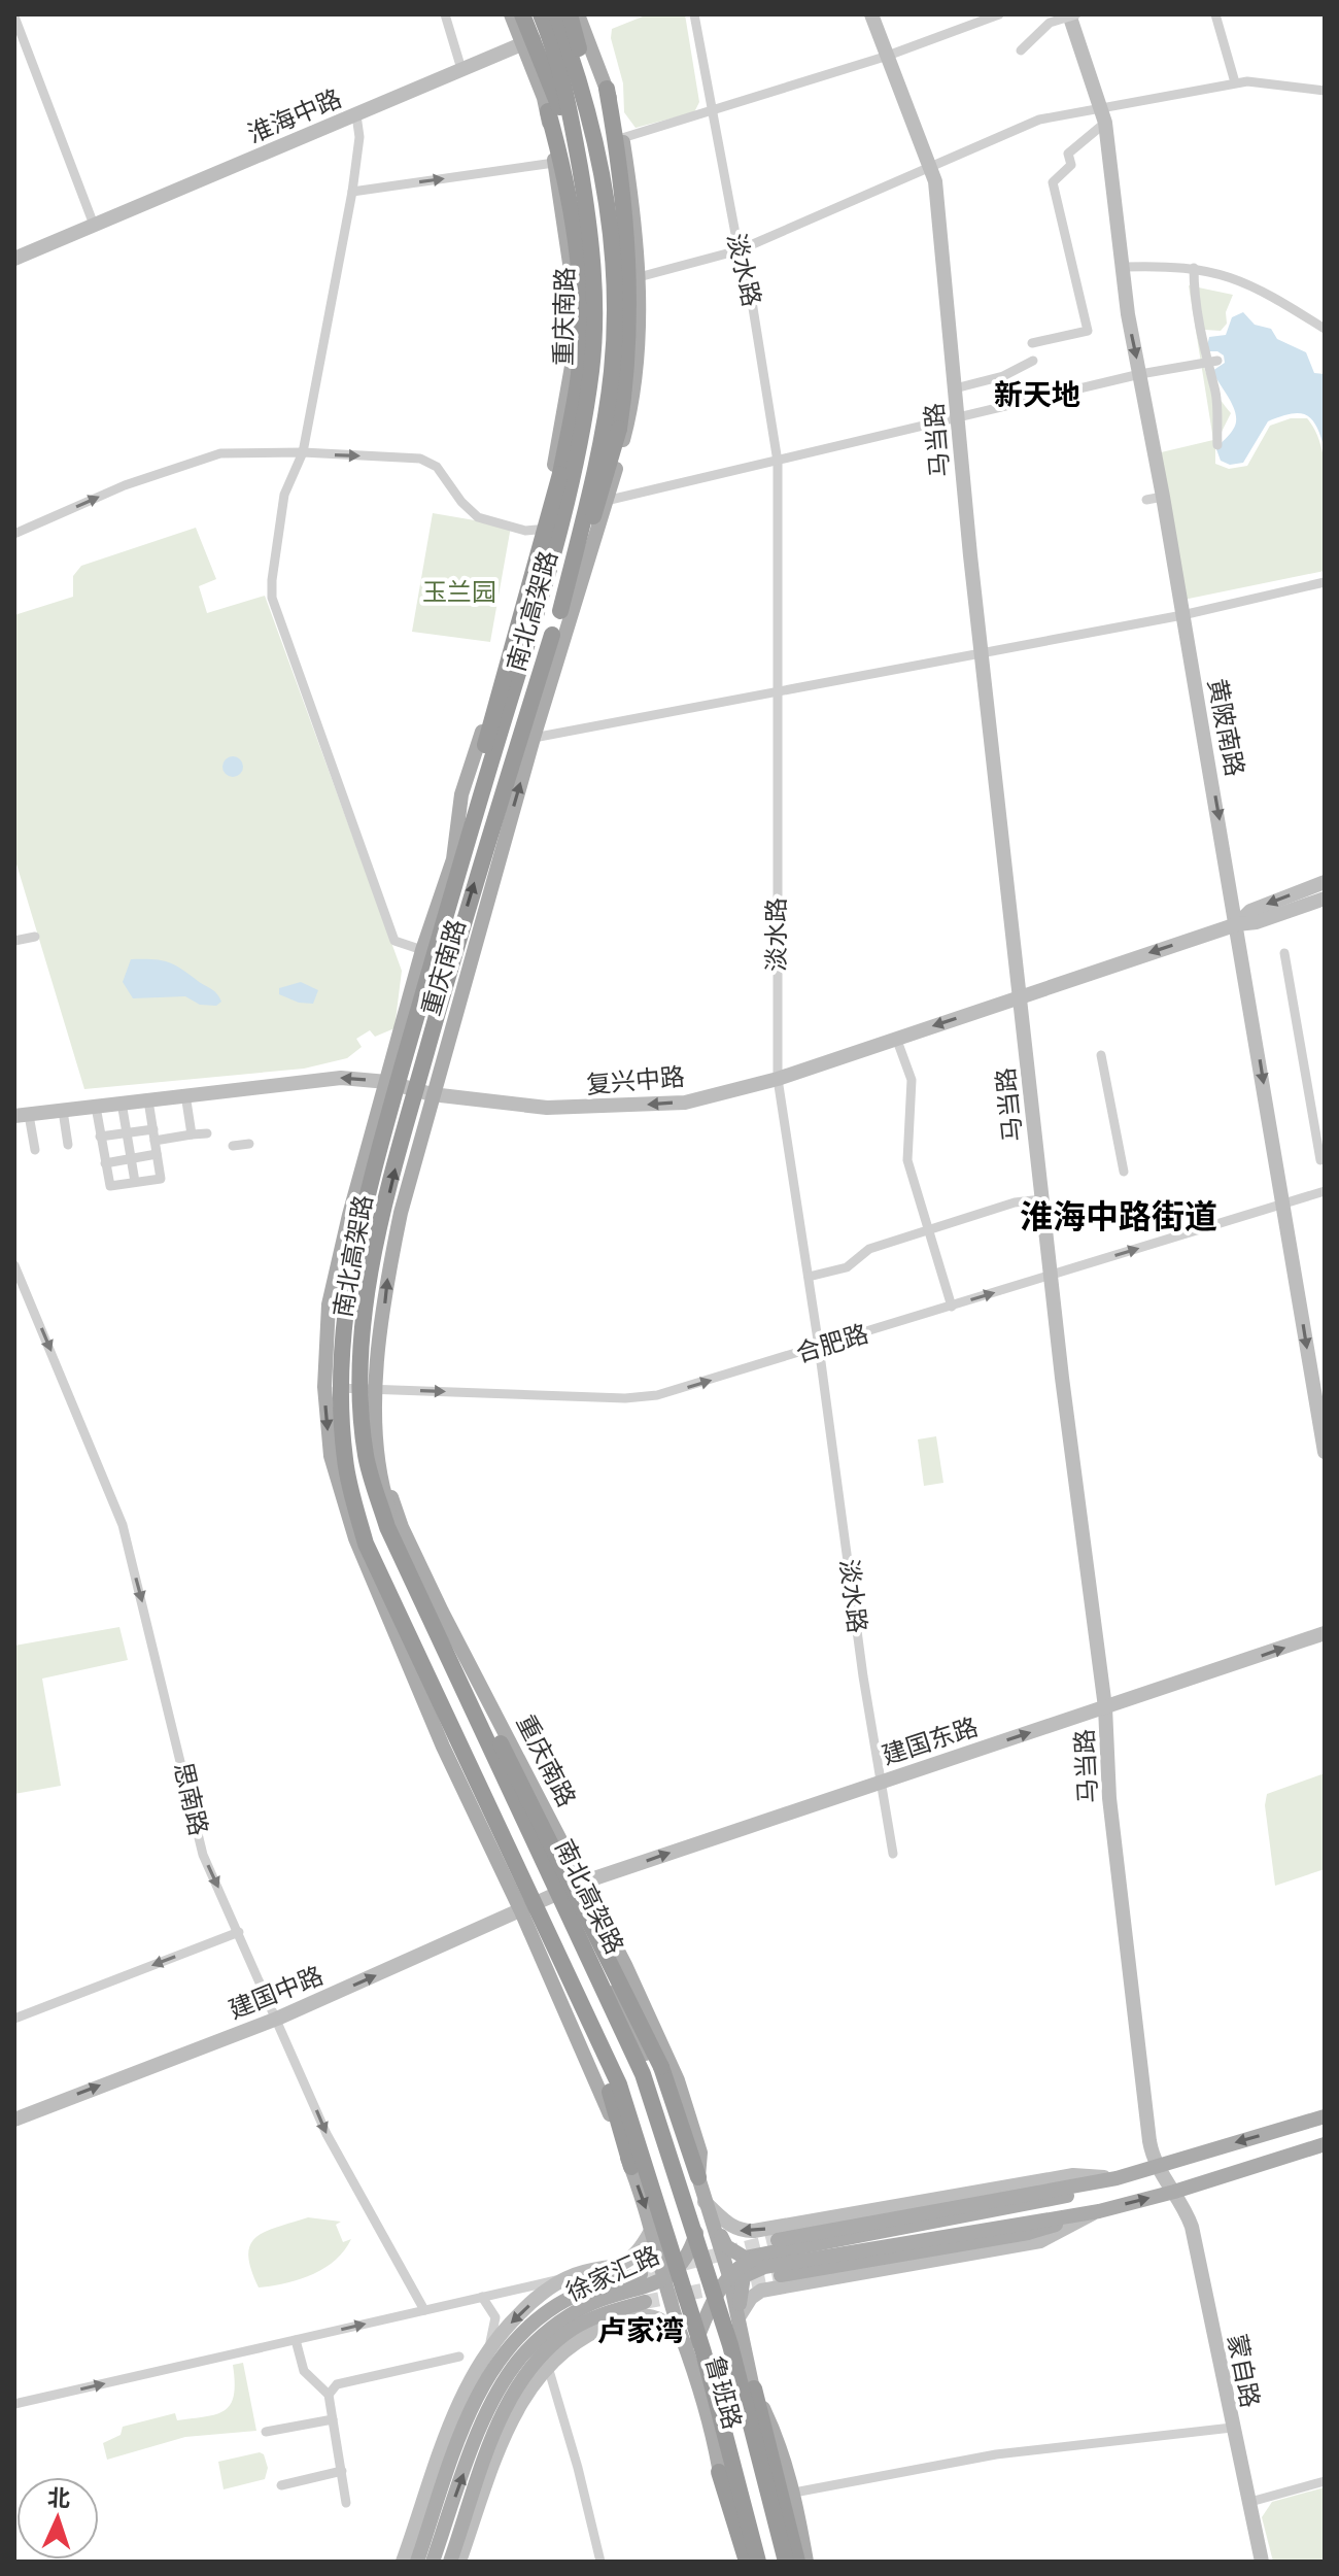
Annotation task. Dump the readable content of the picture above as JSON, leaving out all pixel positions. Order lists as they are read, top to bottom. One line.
{"streets":{"highway":["南北高架路"],"main road":["重庆南路","徐家汇路","鲁班路"],"street":["淮海中路","淡水路","马当路","黄陂南路","复兴中路","合肥路","建国东路","思南路","建国中路","蒙自路"]},"crossings":[["淮海中路","重庆南路"],["淮海中路","南北高架路"],["淡水路","复兴中路"],["淡水路","合肥路"],["淡水路","建国东路"],["重庆南路","南北高架路"],["重庆南路","复兴中路"],["重庆南路","合肥路"],["重庆南路","建国东路"],["重庆南路","建国中路"],["重庆南路","徐家汇路"],["重庆南路","鲁班路"],["马当路","复兴中路"],["马当路","合肥路"],["马当路","建国东路"],["马当路","蒙自路"],["南北高架路","鲁班路"],["黄陂南路","复兴中路"],["黄陂南路","合肥路"],["建国东路","建国中路"],["思南路","建国中路"],["徐家汇路","鲁班路"]],"one_way":["复兴中路","合肥路","建国东路","思南路"],"districts":["新天地","淮海中路街道","卢家湾"],"parks":["玉兰园"],"north":"top"}
